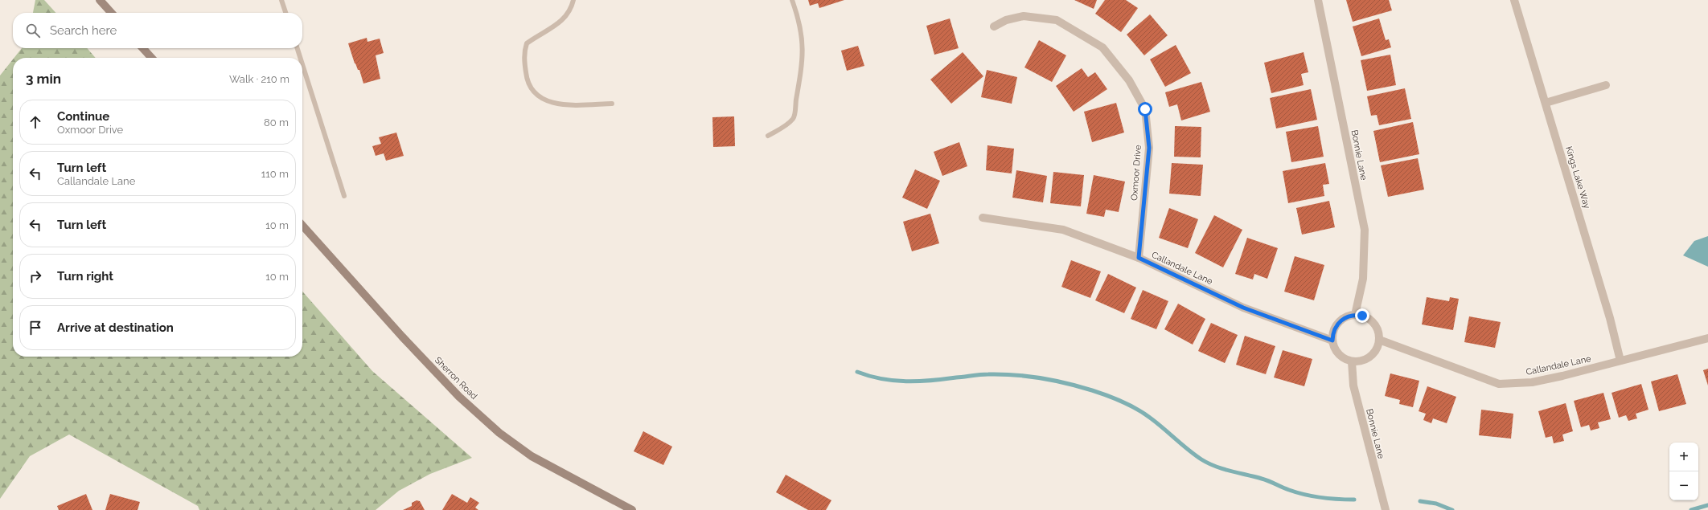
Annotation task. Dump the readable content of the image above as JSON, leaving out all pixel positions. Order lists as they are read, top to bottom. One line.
{"streets":{"main road":["Sherron Road"],"street":["Bonnie Lane","Oxmoor Drive","Kings Lake Way","Callandale Lane"]},"crossings":[["Bonnie Lane","Callandale Lane"],["Oxmoor Drive","Callandale Lane"],["Kings Lake Way","Callandale Lane"]],"page":{"search":"Search here","heading":["3 min","Walk · 210 m"],"list":[["Continue","Oxmoor Drive","80 m"],["Turn left","Callandale Lane","110 m"],["Turn left","10 m"],["Turn right","10 m"],"Arrive at destination"],"map_buttons":["+","−"]}}
